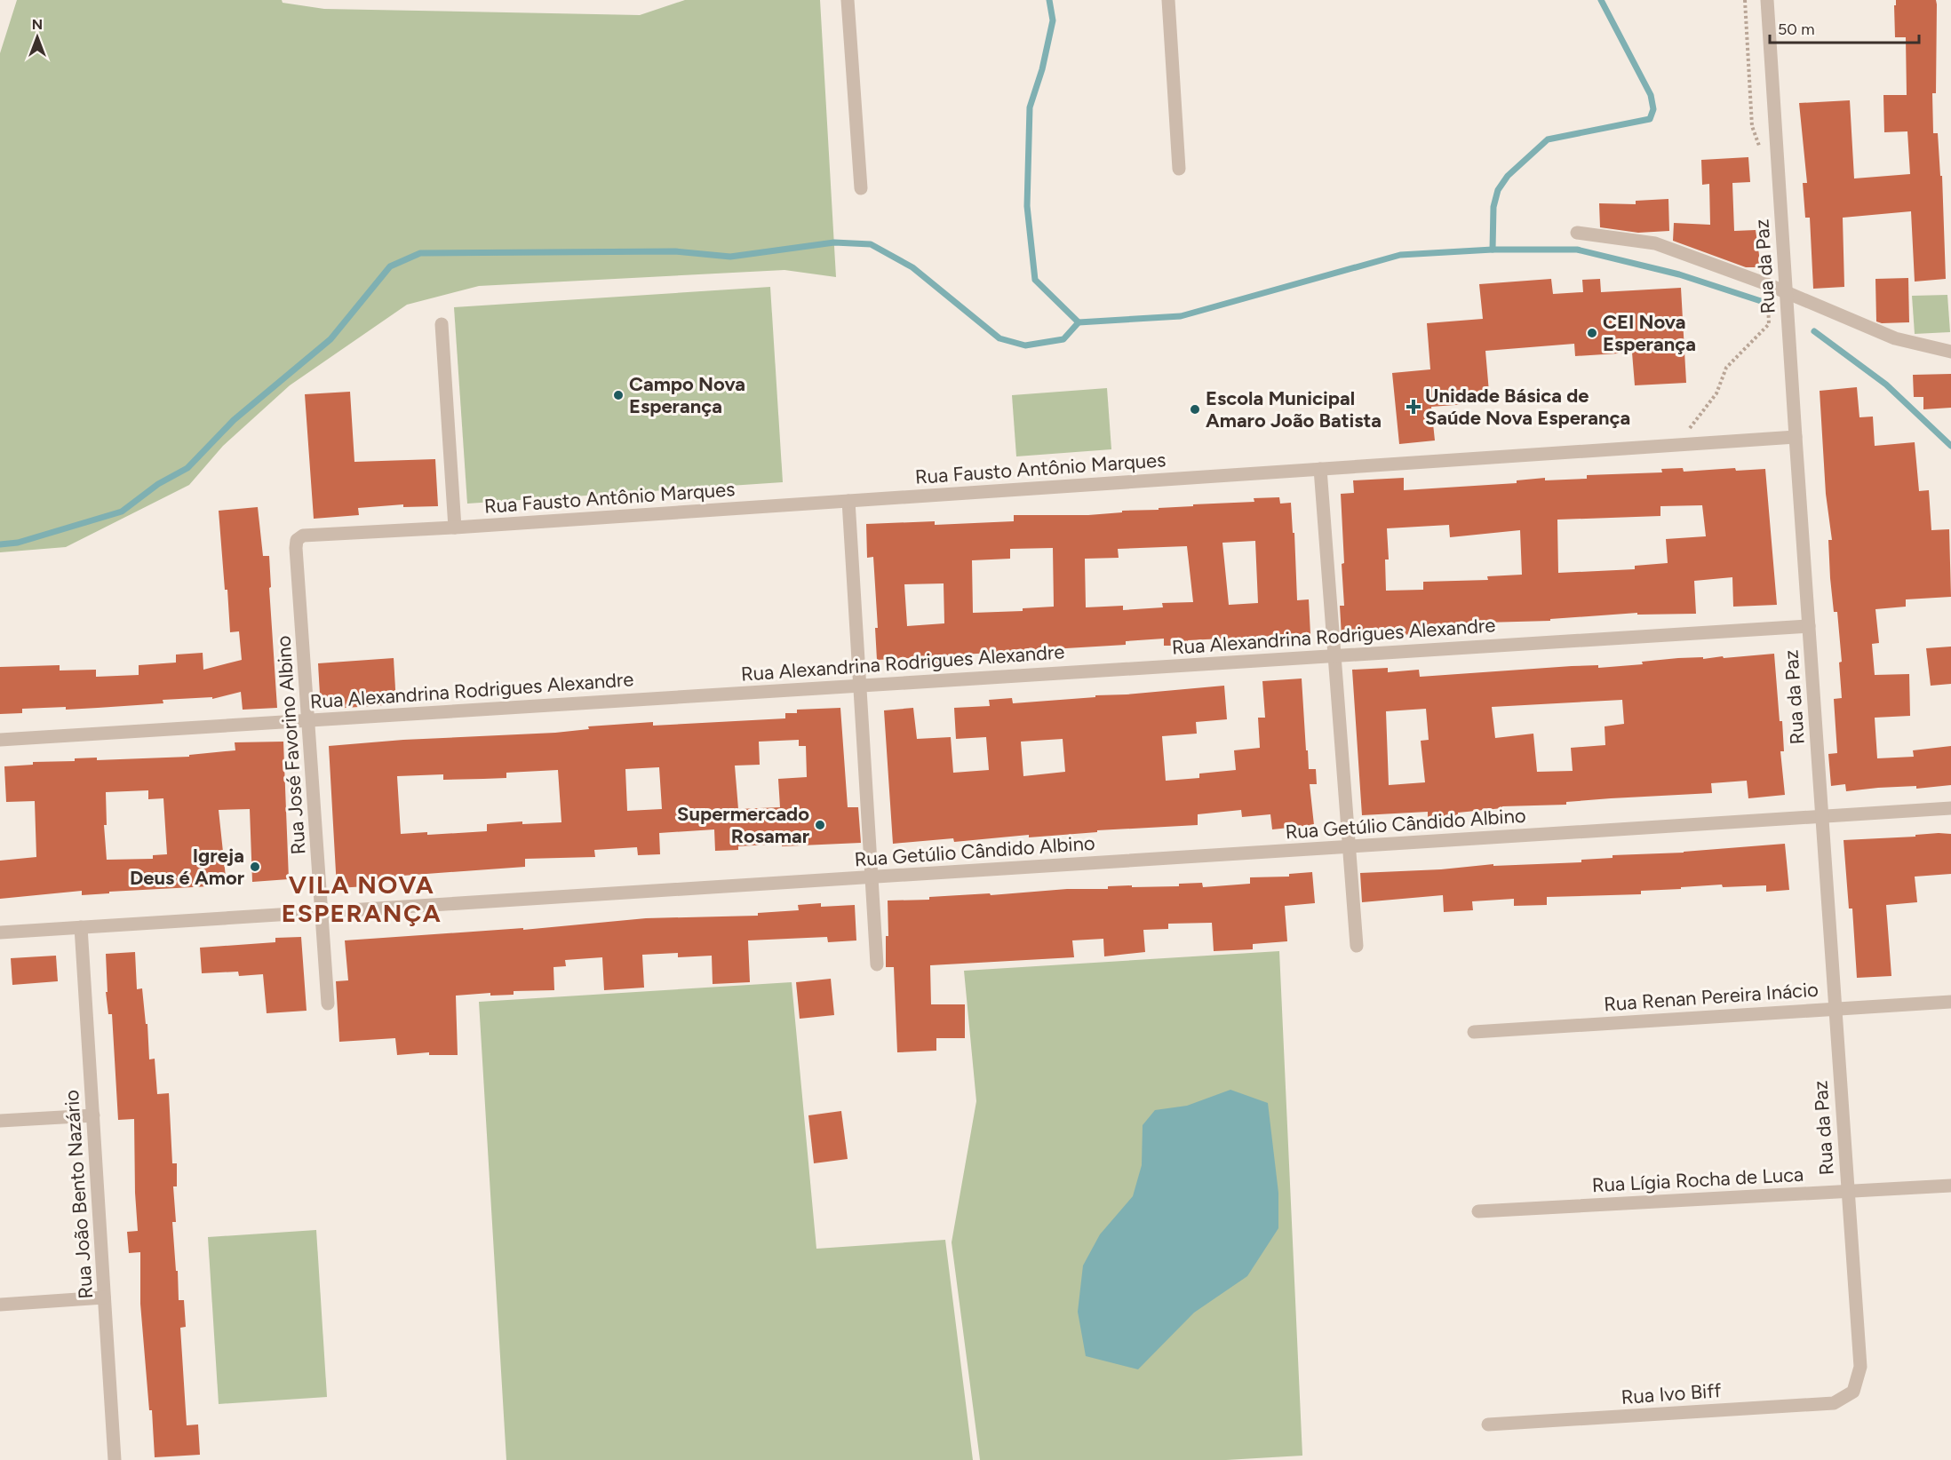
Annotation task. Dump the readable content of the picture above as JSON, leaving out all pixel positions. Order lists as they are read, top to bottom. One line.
{"streets":{"street":["Rua da Paz","Rua Fausto Antônio Marques","Rua Alexandrina Rodrigues Alexandre","Rua José Favorino Albino","Rua Getúlio Cândido Albino","Rua Renan Pereira Inácio","Rua Lígia Rocha de Luca","Rua João Bento Nazário","Rua Ivo Biff"]},"crossings":[["Rua da Paz","Rua Fausto Antônio Marques"],["Rua da Paz","Rua Alexandrina Rodrigues Alexandre"],["Rua da Paz","Rua Getúlio Cândido Albino"],["Rua da Paz","Rua Renan Pereira Inácio"],["Rua da Paz","Rua Lígia Rocha de Luca"],["Rua da Paz","Rua Ivo Biff"],["Rua Fausto Antônio Marques","Rua José Favorino Albino"],["Rua Alexandrina Rodrigues Alexandre","Rua José Favorino Albino"],["Rua José Favorino Albino","Rua Getúlio Cândido Albino"],["Rua Getúlio Cândido Albino","Rua João Bento Nazário"]],"districts":["VILA NOVA ESPERANÇA"],"places":{"other":["CEI Nova Esperança","Campo Nova Esperança","Escola Municipal Amaro João Batista","Supermercado Rosamar","Igreja Deus é Amor"],"health":["Unidade Básica de Saúde Nova Esperança"]},"scale_bar":"50 m","north":"top"}
